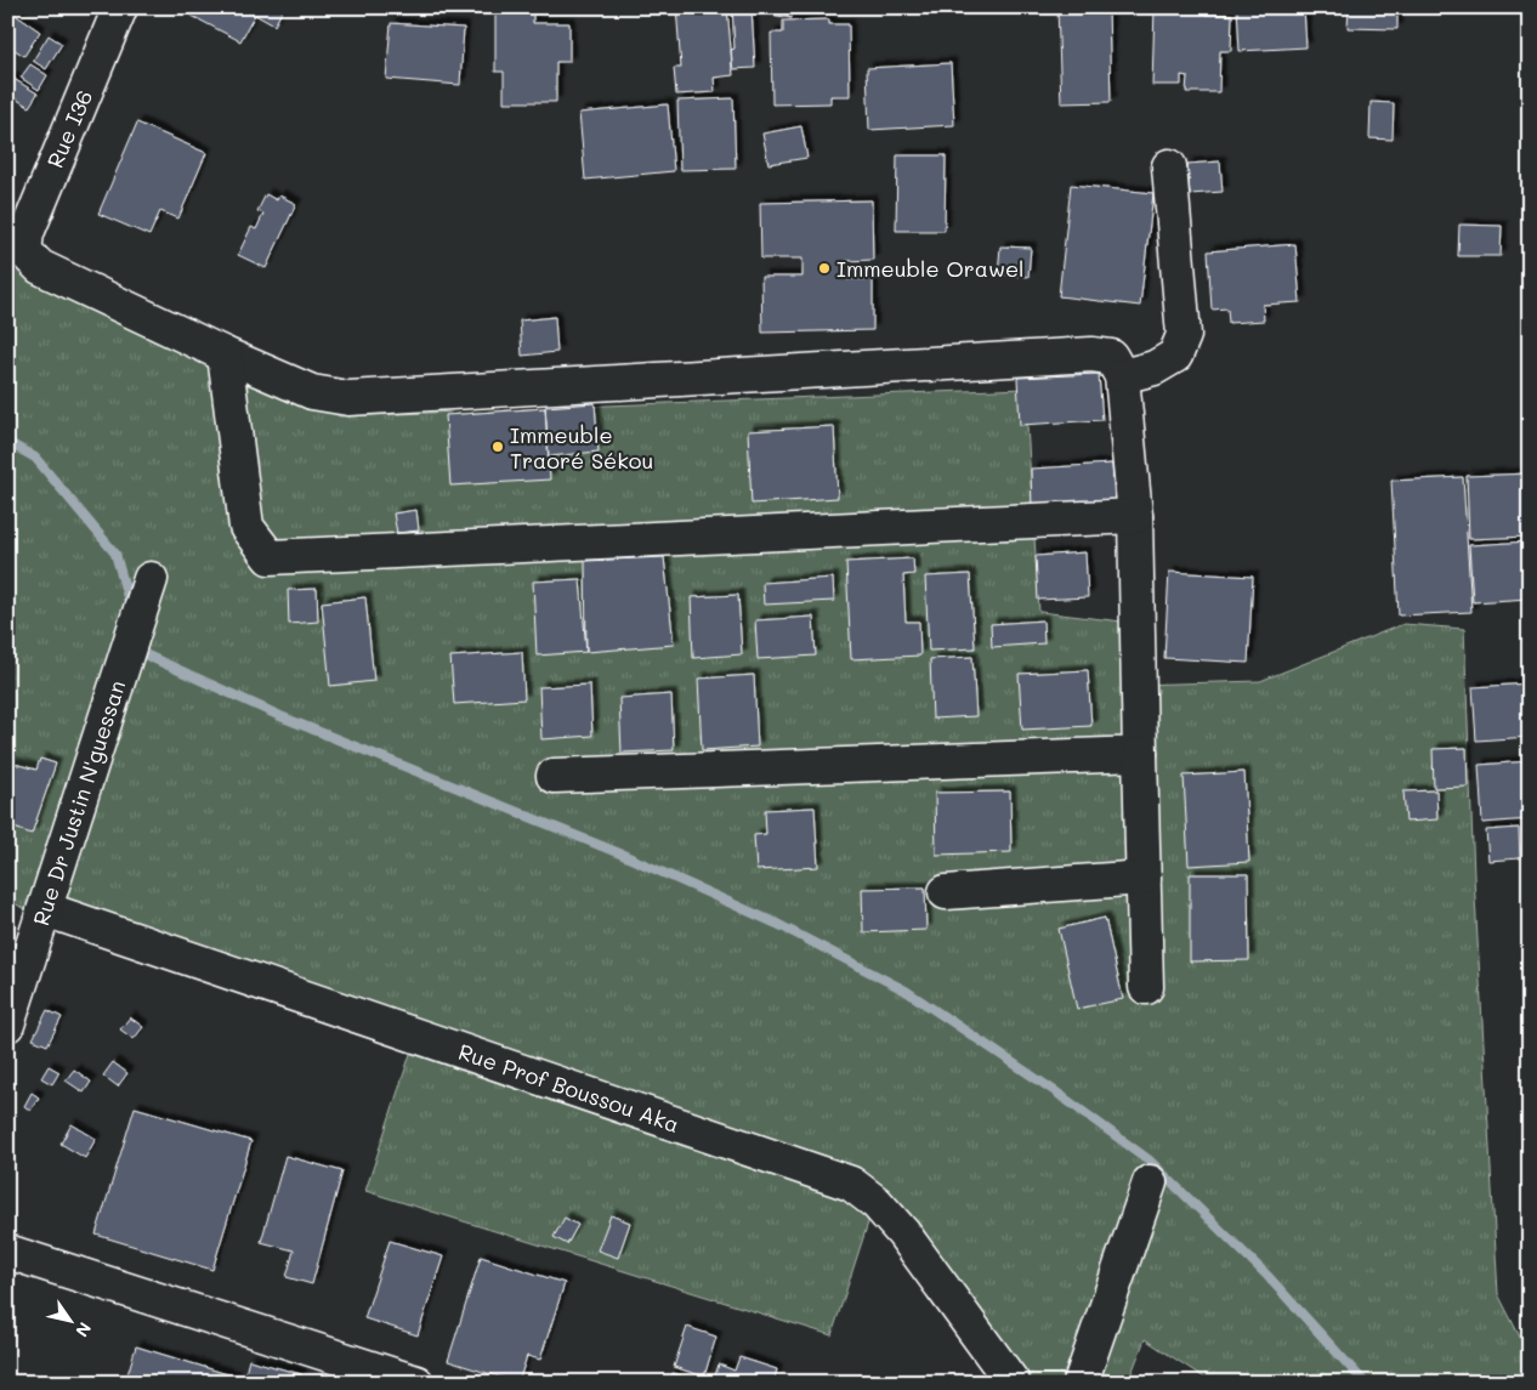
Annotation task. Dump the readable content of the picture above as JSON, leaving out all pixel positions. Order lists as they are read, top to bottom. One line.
{"streets":{"street":["Rue I36","Rue Dr Justin N'guessan","Rue Prof Boussou Aka"]},"crossings":[["Rue Dr Justin N'guessan","Rue Prof Boussou Aka"]],"places":["Immeuble Orawel","Immeuble Traoré Sékou"],"north":"bottom right"}
